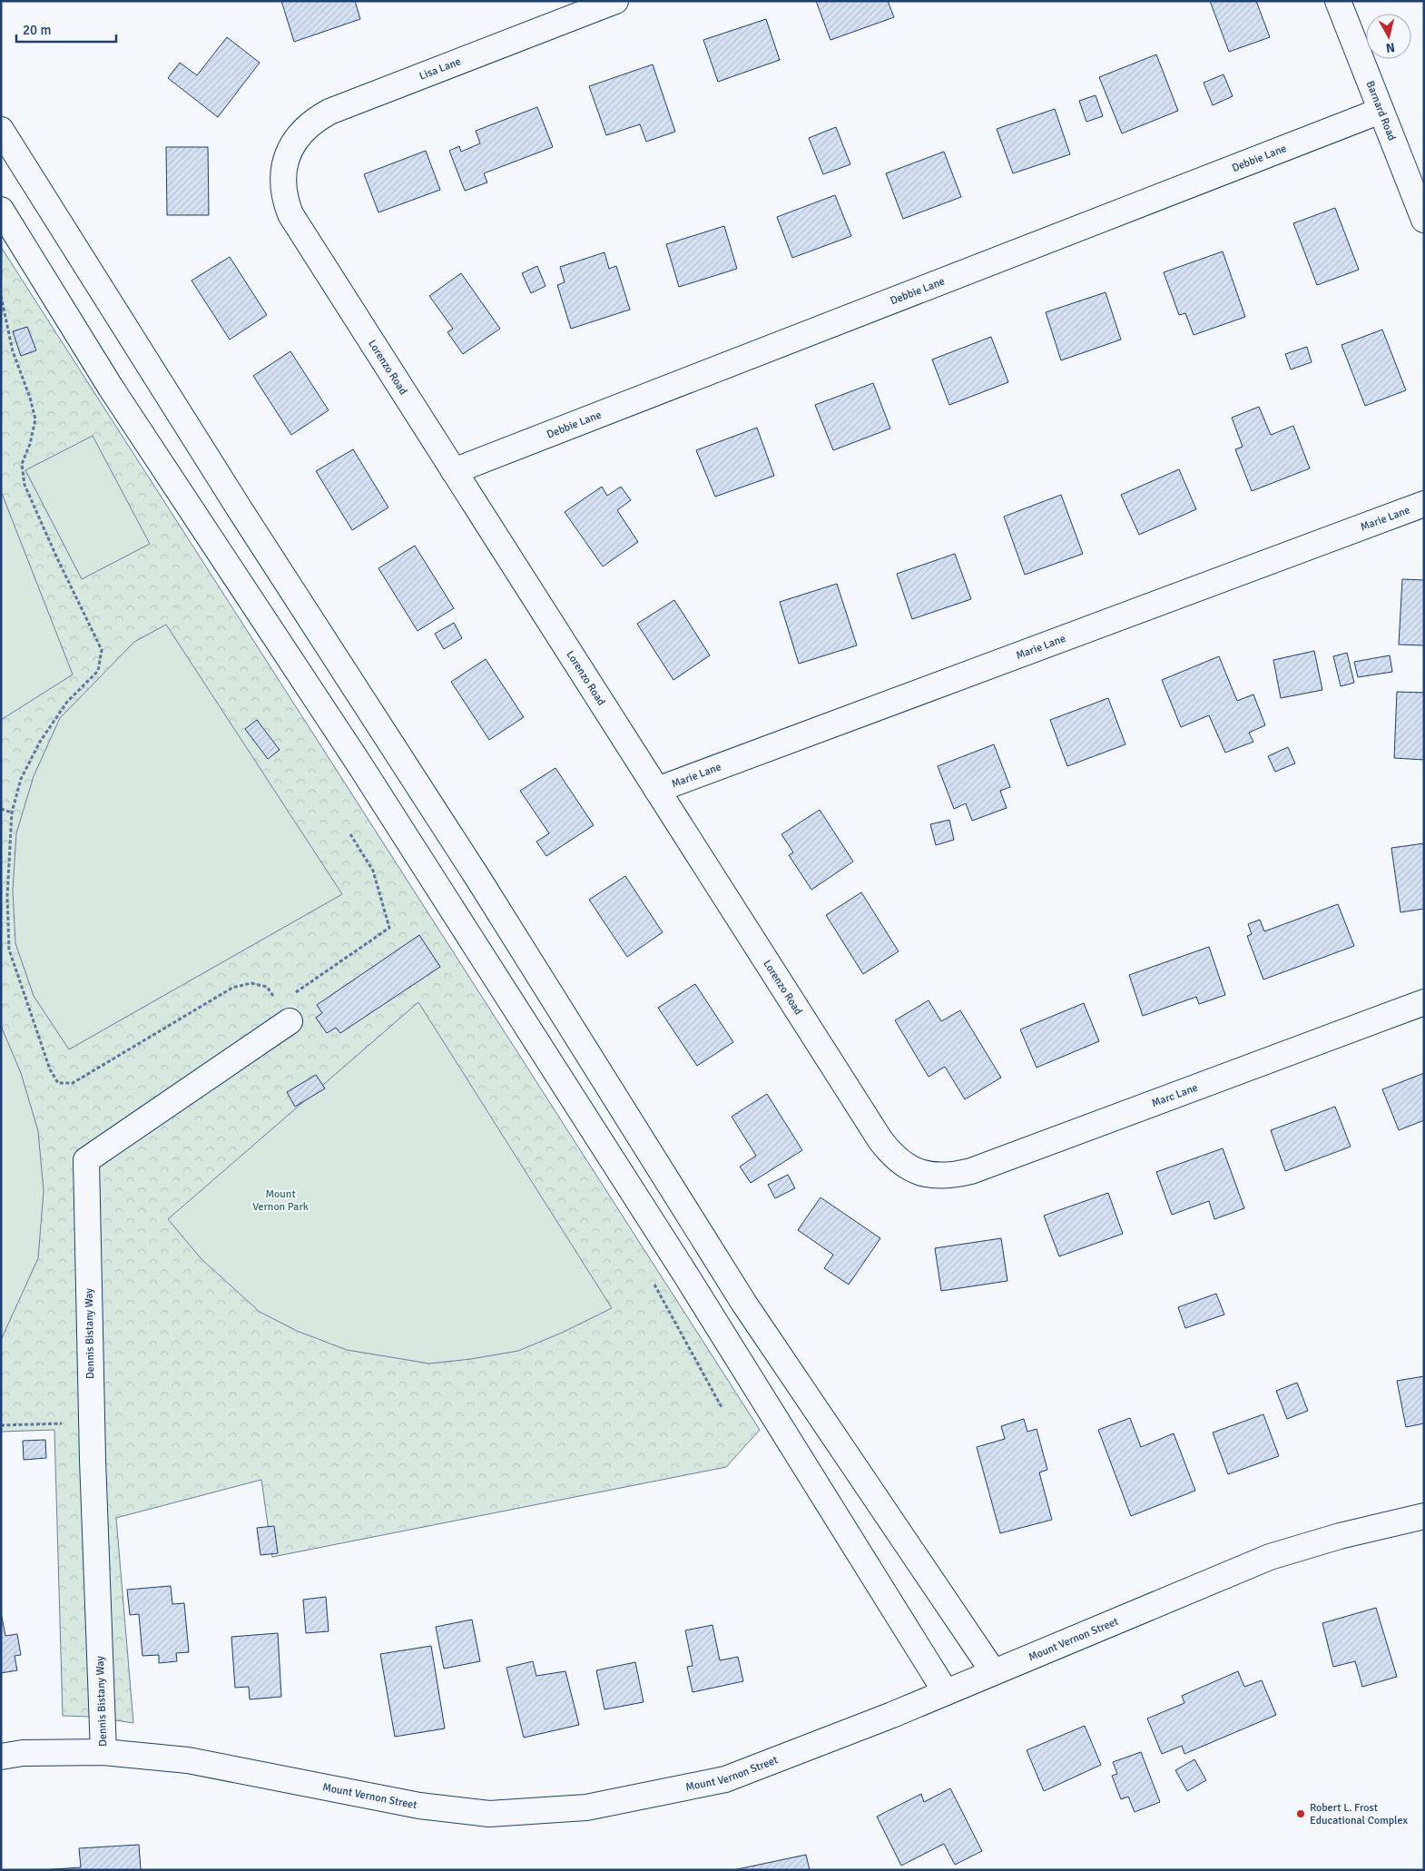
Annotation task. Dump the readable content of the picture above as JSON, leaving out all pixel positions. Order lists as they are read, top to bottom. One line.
{"streets":{"street":["Lisa Lane","Barnard Road","Debbie Lane","Lorenzo Road","Marie Lane","Marc Lane","Dennis Bistany Way","Mount Vernon Street"]},"crossings":[["Lisa Lane","Lorenzo Road"],["Barnard Road","Debbie Lane"],["Debbie Lane","Lorenzo Road"],["Lorenzo Road","Marie Lane"],["Lorenzo Road","Marc Lane"],["Dennis Bistany Way","Mount Vernon Street"]],"parks":["Mount Vernon Park"],"places":["Robert L. Frost Educational Complex"],"scale_bar":"20 m","north":"bottom"}
